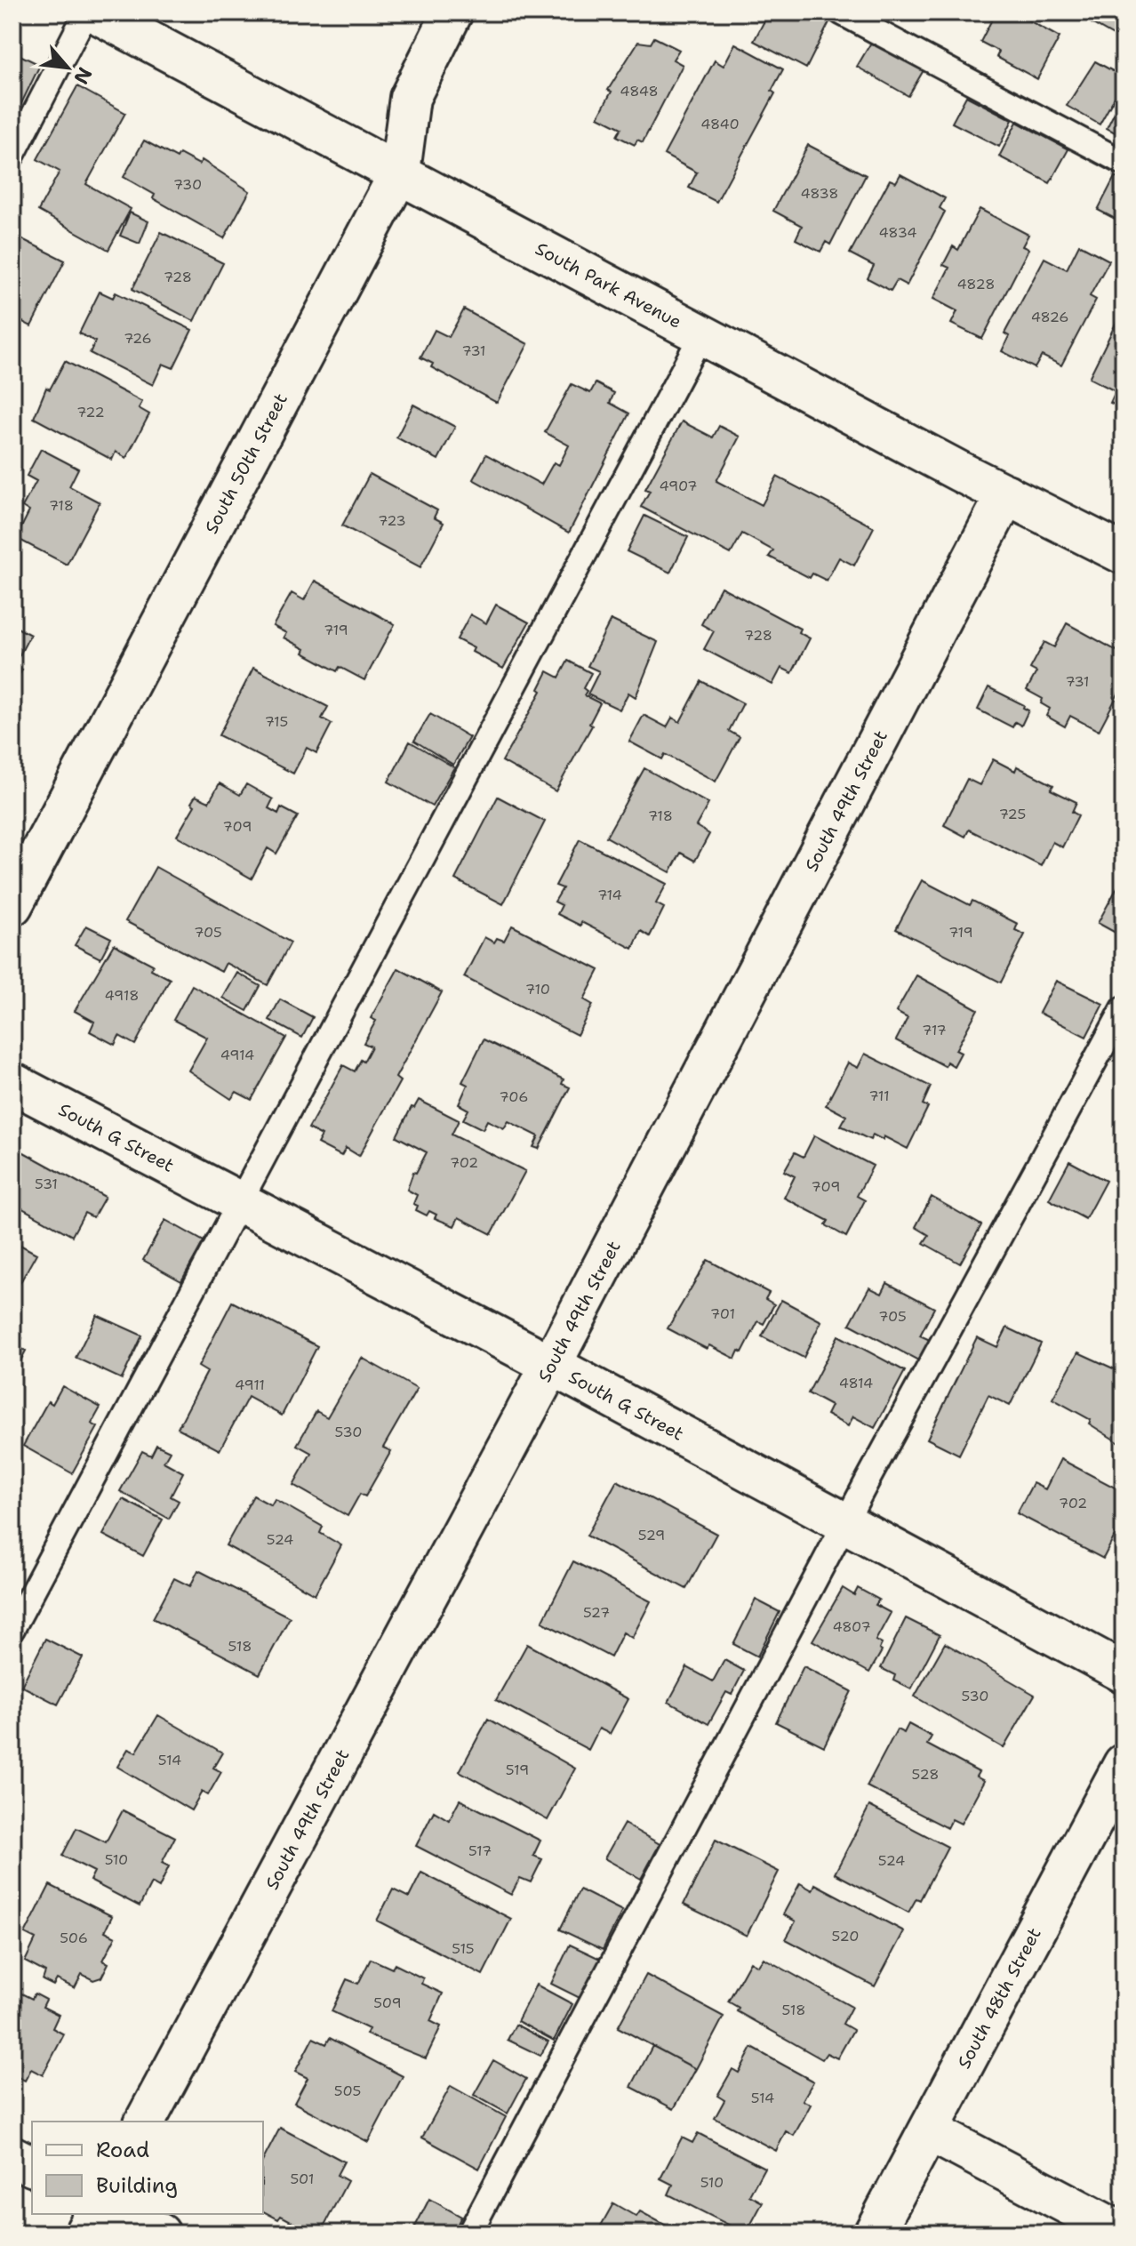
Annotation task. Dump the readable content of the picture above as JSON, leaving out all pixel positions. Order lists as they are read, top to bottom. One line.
{"streets":{"street":["South Park Avenue","South 50th Street","South 49th Street","South G Street","South 48th Street"]},"crossings":[["South Park Avenue","South 50th Street"],["South Park Avenue","South 49th Street"],["South 49th Street","South G Street"]],"house_numbers":["4848","4840","730","4838","4834","728","4828","4826","726","731","722","4907","718","723","719","728","731","715","725","718","709","714","705","719","710","4918","717","4914","711","706","702","531","709","701","705","4814","4911","530","702","529","524","527","4807","518","530","514","519","528","517","510","524","520","506","515","509","518","505","514","501","510"],"legend":["Road","Building"],"north":"bottom right"}
